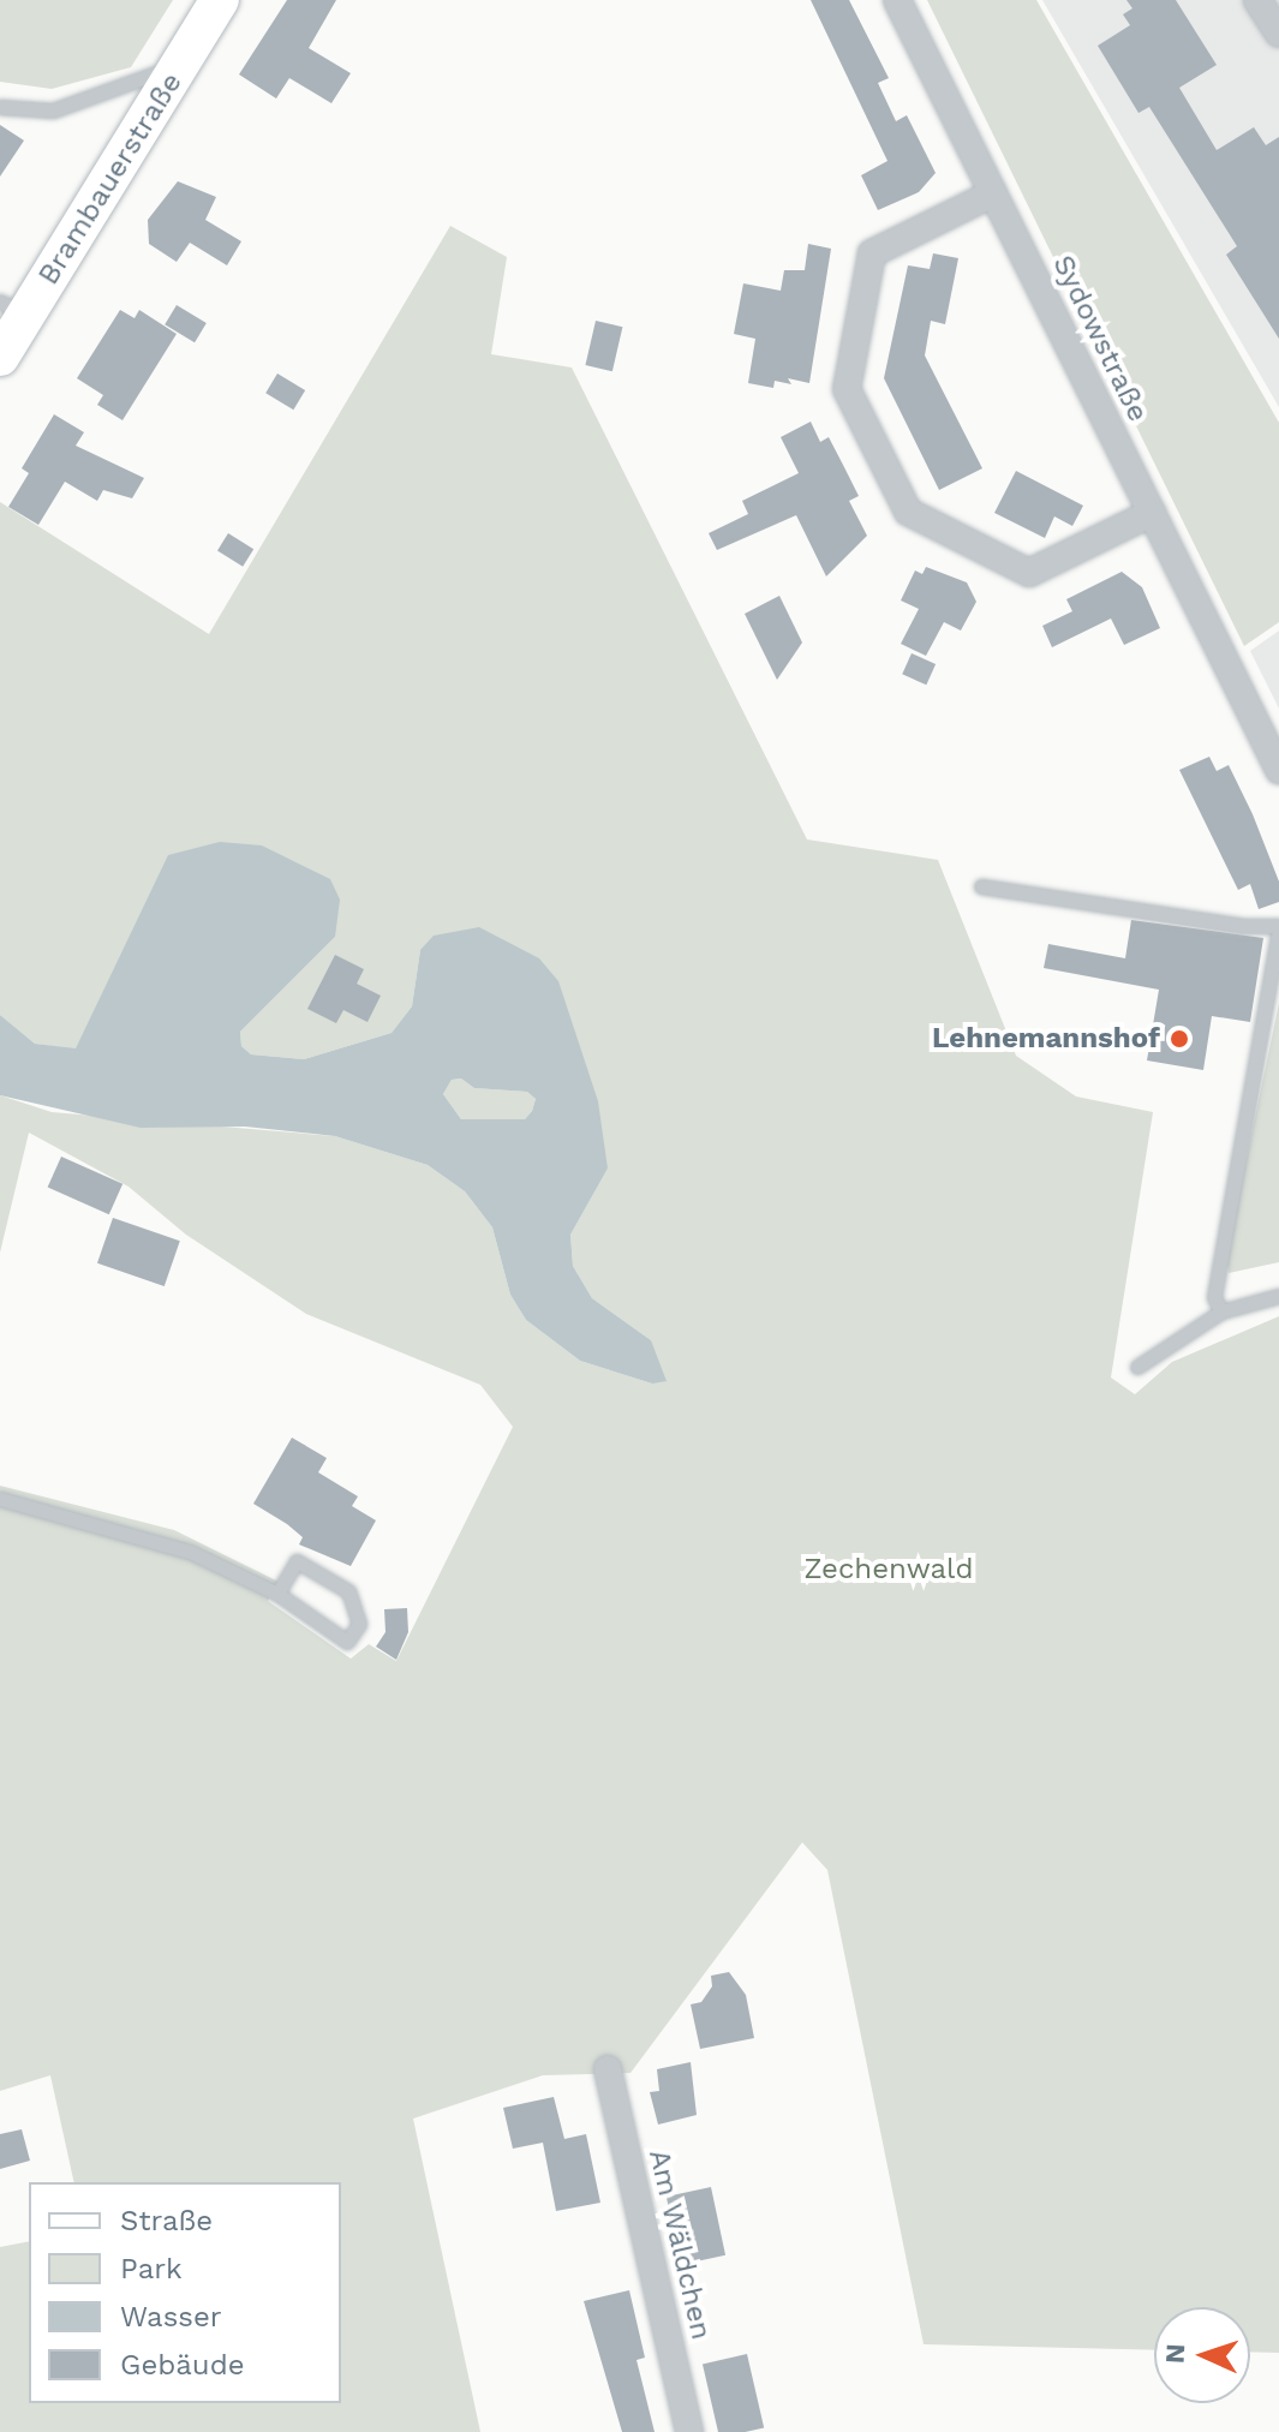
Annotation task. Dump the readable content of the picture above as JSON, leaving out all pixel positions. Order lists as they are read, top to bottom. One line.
{"streets":{"main road":["Brambauerstraße"],"street":["Sydowstraße","Am Wäldchen"]},"parks":["Zechenwald"],"places":["Lehnemannshof"],"legend":["Straße","Park","Wasser","Gebäude"],"north":"left"}
